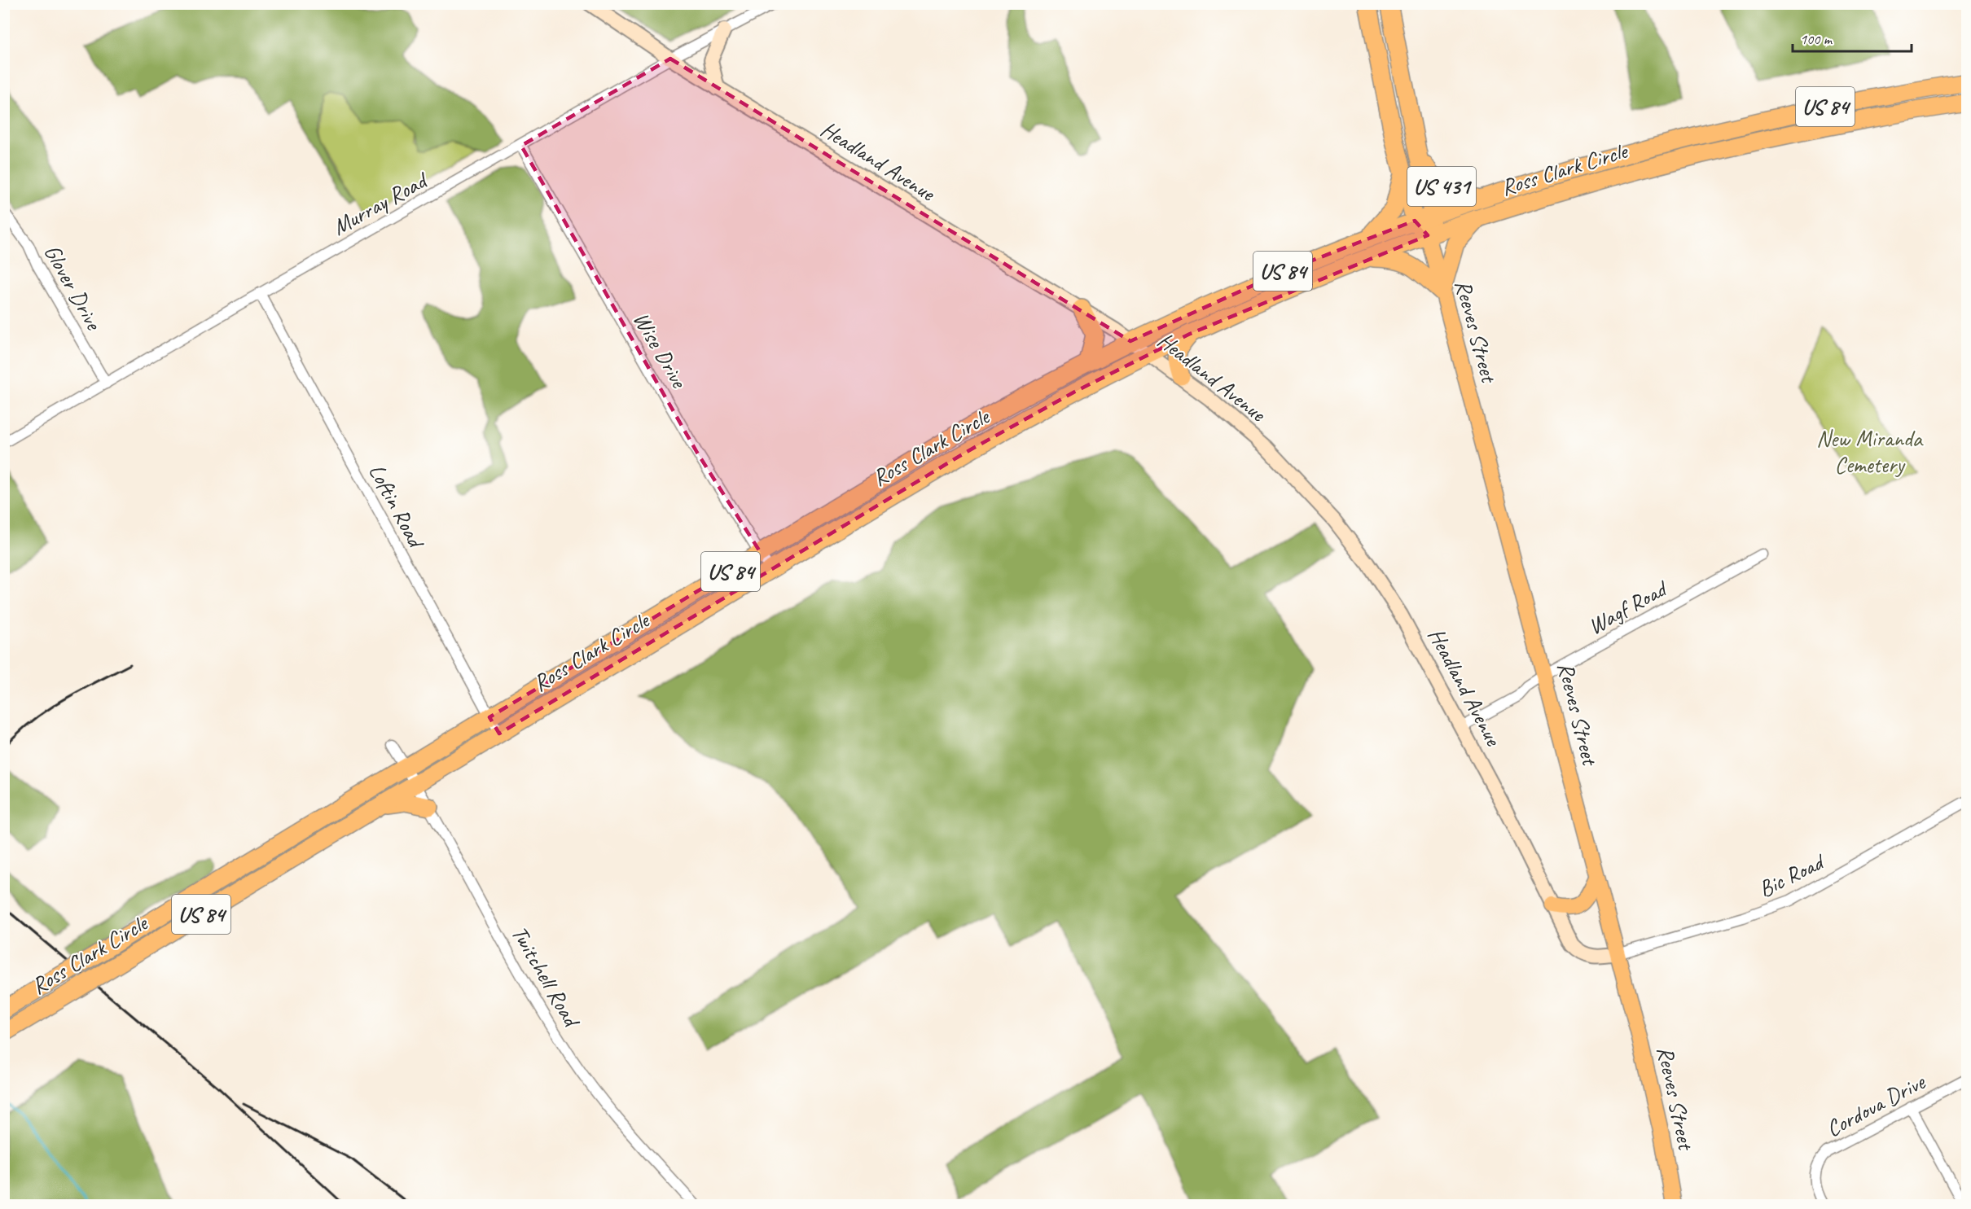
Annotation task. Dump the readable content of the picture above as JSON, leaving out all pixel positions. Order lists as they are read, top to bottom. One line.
{"streets":{"highway":["US 84","Ross Clark Circle","US 431","Reeves Street"],"main road":["Headland Avenue"],"street":["Murray Road","Glover Drive","Wise Drive","Loftin Road","Wagf Road","Bic Road","Twitchell Road","Cordova Drive"]},"crossings":[["Headland Avenue","Ross Clark Circle"],["Headland Avenue","Murray Road"],["Headland Avenue","Reeves Street"],["Headland Avenue","Wagf Road"],["Headland Avenue","Bic Road"],["Ross Clark Circle","US 431"],["Ross Clark Circle","Reeves Street"],["Ross Clark Circle","Wise Drive"],["Ross Clark Circle","Loftin Road"],["Ross Clark Circle","Twitchell Road"],["US 431","Reeves Street"],["Murray Road","Glover Drive"],["Murray Road","Wise Drive"],["Murray Road","Loftin Road"],["Reeves Street","Wagf Road"],["Reeves Street","Bic Road"]],"parks":["New Miranda Cemetery"],"scale_bar":"100 m"}
